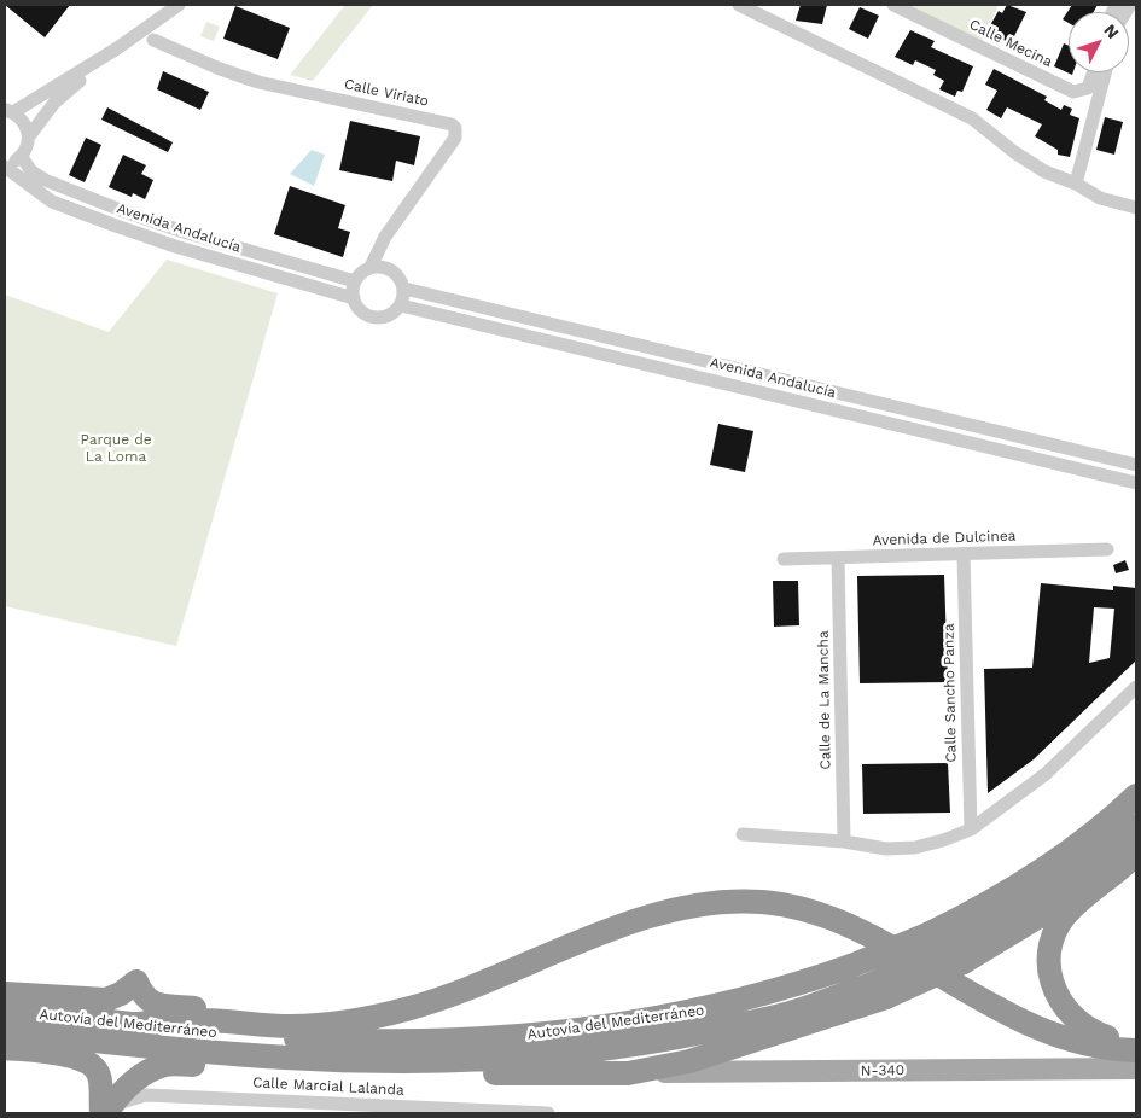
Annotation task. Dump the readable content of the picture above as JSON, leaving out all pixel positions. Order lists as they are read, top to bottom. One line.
{"streets":{"highway":["Autovía del Mediterráneo"],"main road":["N-340"],"street":["Calle Mecina","Calle Viriato","Avenida Andalucía","Avenida de Dulcinea","Calle Sancho Panza","Calle de La Mancha","Calle Marcial Lalanda"]},"crossings":[["Calle Viriato","Avenida Andalucía"],["Avenida de Dulcinea","Calle Sancho Panza"],["Avenida de Dulcinea","Calle de La Mancha"]],"parks":["Parque de La Loma"],"north":"top right"}
